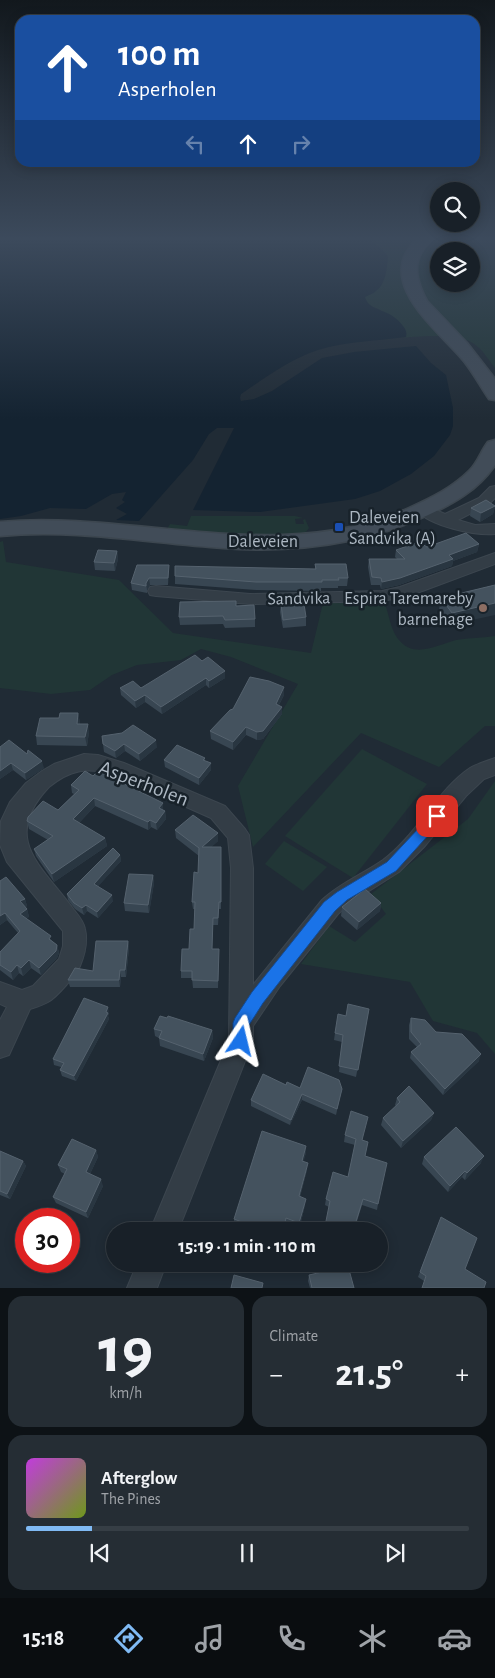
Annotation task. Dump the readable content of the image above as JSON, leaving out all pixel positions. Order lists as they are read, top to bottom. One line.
{"streets":{"main road":["Daleveien"],"street":["Sandvika","Asperholen"]},"places":{"transit":["Daleveien Sandvika (A)"],"other":["Espira Taremareby barnehage"]},"page":{"turn":["100 m","Asperholen"],"limit":"30","trip":"15:19 · 1 min · 110 m","tile":[["19","km/h"],"Climate"],"heat":["−","21.5°","+"],"song":["Afterglow","The Pines"],"tabs":"15:18"}}
